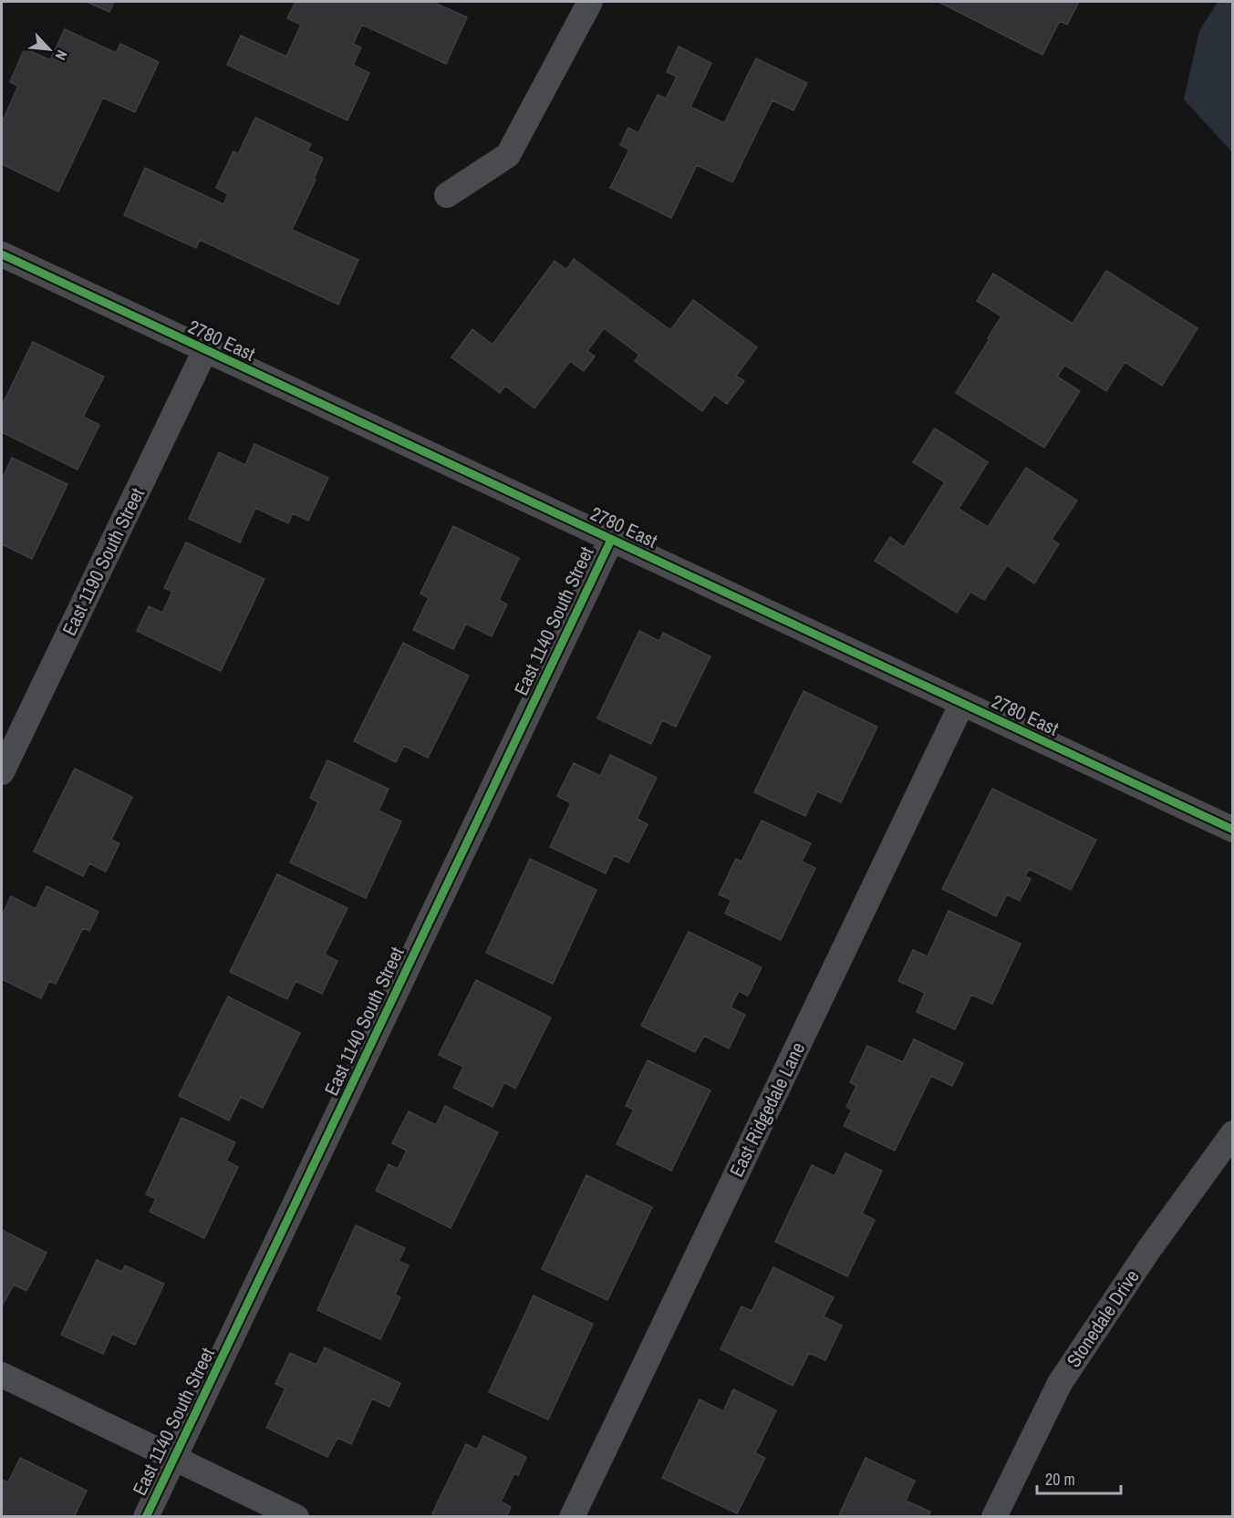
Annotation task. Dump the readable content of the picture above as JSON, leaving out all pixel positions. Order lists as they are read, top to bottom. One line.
{"streets":{"street":["2780 East","East 1190 South Street","East 1140 South Street","East Ridgedale Lane","Stonedale Drive"]},"crossings":[["2780 East","East 1190 South Street"],["2780 East","East 1140 South Street"],["2780 East","East Ridgedale Lane"]],"scale_bar":"20 m","north":"bottom right"}
